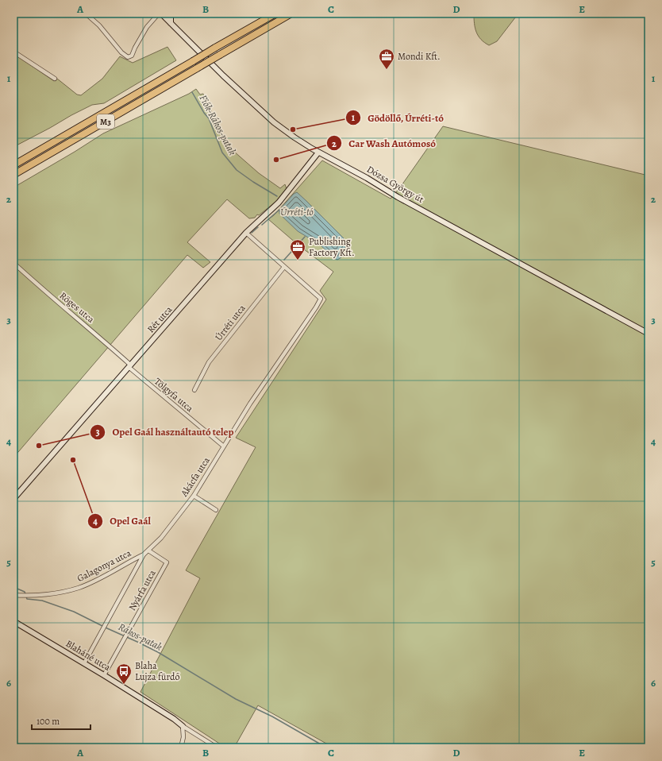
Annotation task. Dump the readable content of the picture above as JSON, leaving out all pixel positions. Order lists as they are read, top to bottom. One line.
{"streets":{"highway":["M3"],"street":["Dózsa György út","Röges utca","Rét utca","Úrréti utca","Tölgyfa utca","Akácfa utca","Galagonya utca","Nyárfa utca","Blaháné utca"]},"crossings":[["Dózsa György út","Rét utca"],["Röges utca","Rét utca"],["Röges utca","Tölgyfa utca"],["Rét utca","Tölgyfa utca"],["Úrréti utca","Akácfa utca"],["Tölgyfa utca","Akácfa utca"],["Akácfa utca","Galagonya utca"],["Akácfa utca","Nyárfa utca"],["Akácfa utca","Blaháné utca"],["Nyárfa utca","Blaháné utca"]],"water":["Fiók-Rákos-patak","Úrréti-tó","Rákos-patak"],"places":{"office":["Mondi Kft.","Publishing Factory Kft."],"other":["Gödöllő, Úrréti-tó","Car Wash Autómosó","Opel Gaál használtautó telep","Opel Gaál"],"bus stop":["Blaha Lujza fürdő"]},"scale_bar":"100 m","grid":{"columns":["A","B","C","D","E"],"rows":["1","2","3","4","5","6"]}}
